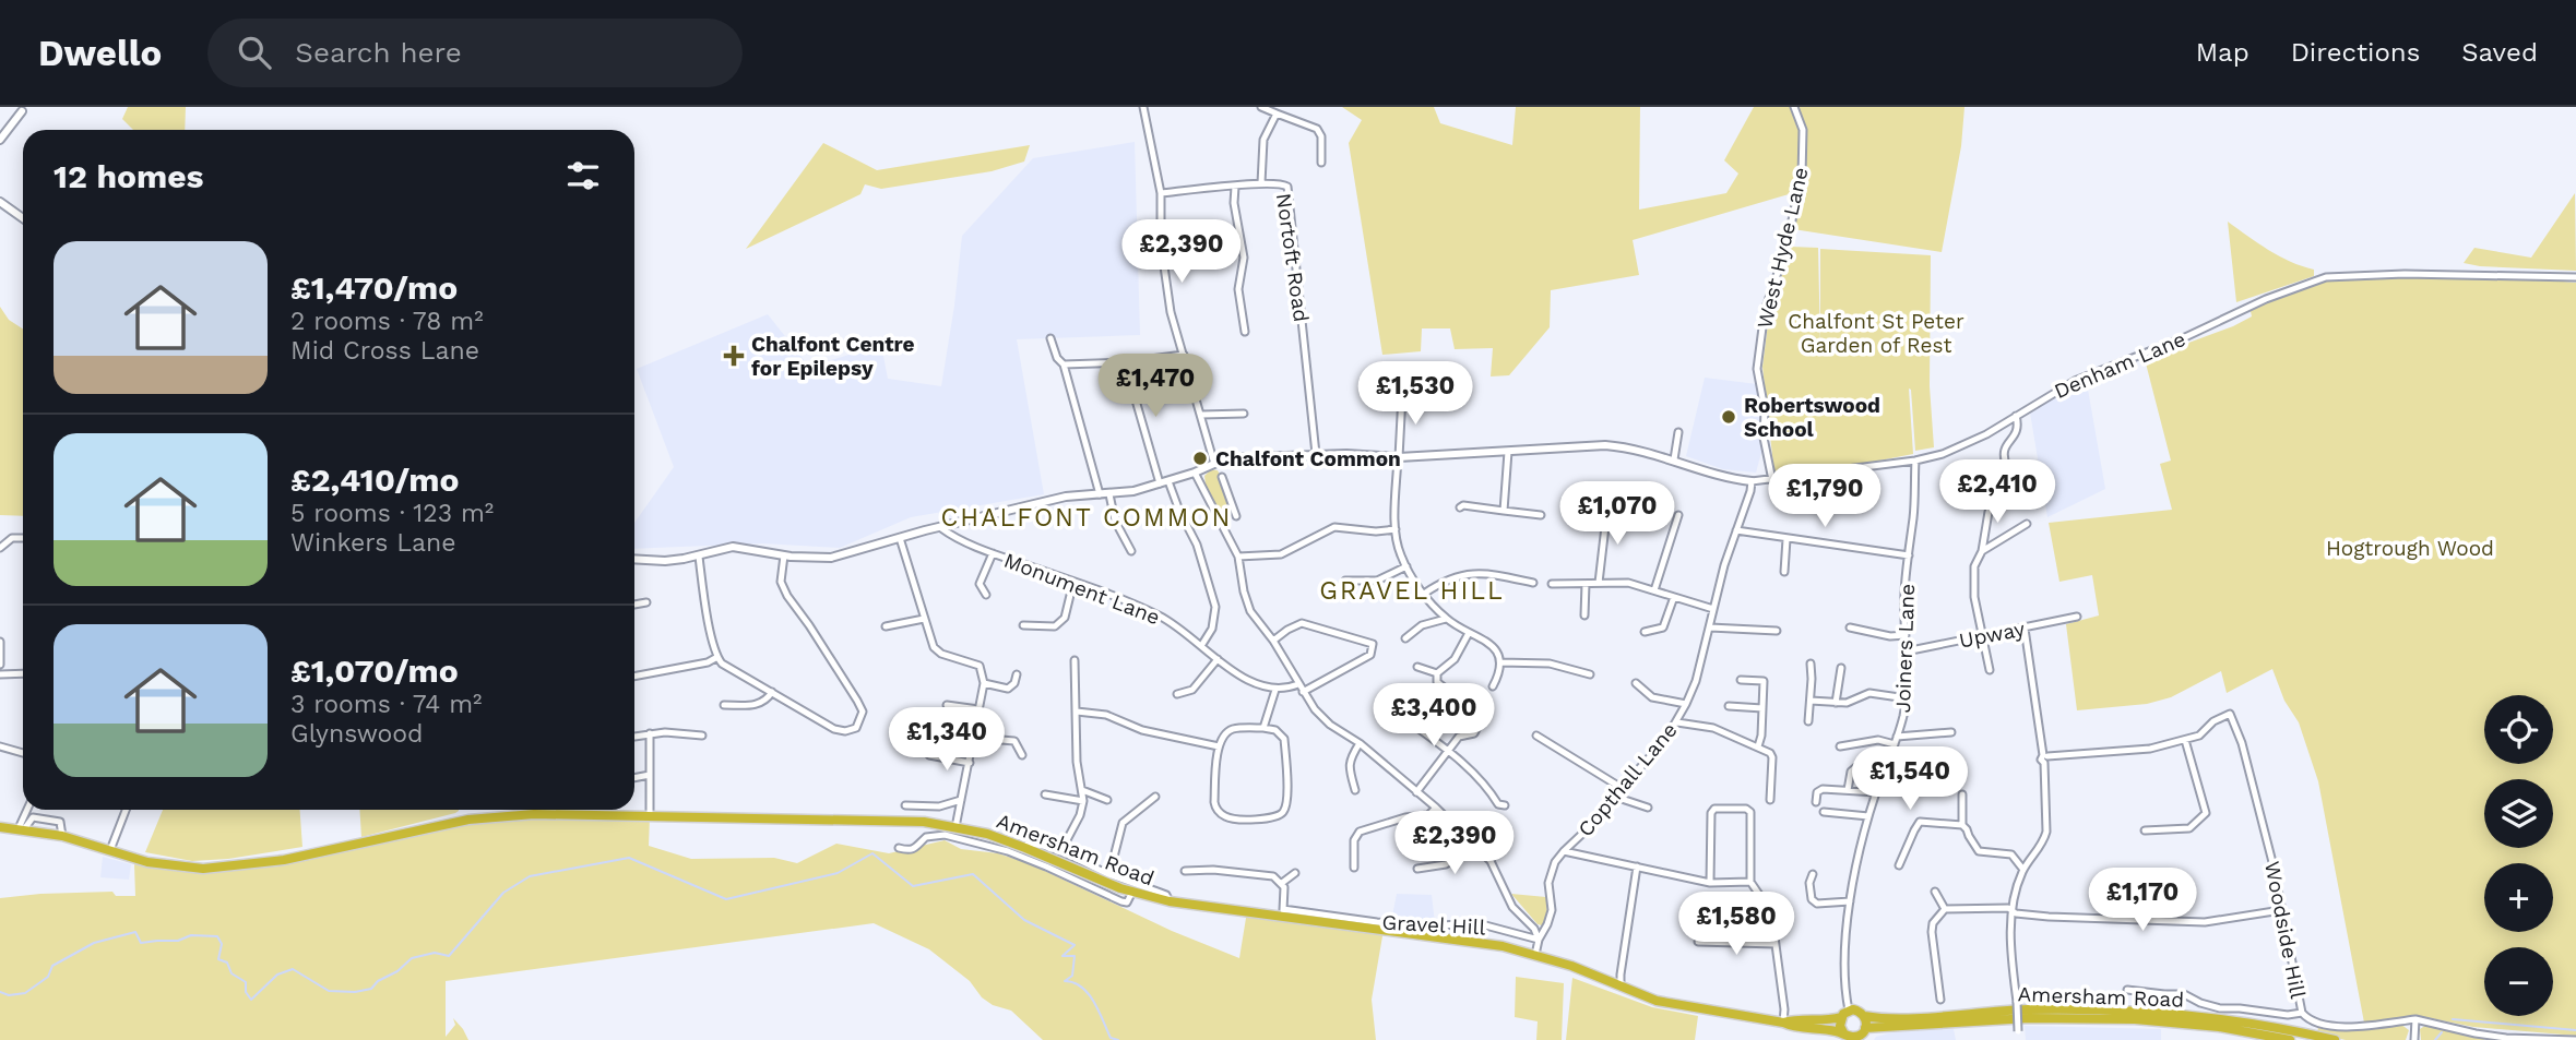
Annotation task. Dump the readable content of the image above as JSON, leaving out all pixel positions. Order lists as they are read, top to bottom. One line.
{"streets":{"highway":["Amersham Road"],"street":["West Hyde Lane","Nortoft Road","Denham Lane","Monument Lane","Upway","Joiners Lane","Copthall Lane","Gravel Hill","Woodside Hill"]},"crossings":[["West Hyde Lane","Denham Lane"],["Nortoft Road","Denham Lane"],["Denham Lane","Monument Lane"],["Denham Lane","Joiners Lane"],["Denham Lane","Copthall Lane"],["Upway","Joiners Lane"],["Joiners Lane","Amersham Road"],["Copthall Lane","Amersham Road"],["Copthall Lane","Gravel Hill"],["Amersham Road","Gravel Hill"]],"districts":["CHALFONT COMMON","GRAVEL HILL"],"parks":["Chalfont St Peter Garden of Rest","Hogtrough Wood"],"places":{"health":["Chalfont Centre for Epilepsy"],"other":["Robertswood School","Chalfont Common"]},"page":{"header":"Dwello","search":"Search here","nav":["Map","Directions","Saved"],"heading":"12 homes","price":["£2,390","£1,470","£1,530","£2,410","£1,790","£1,070","£3,400","£1,340","£1,540","£2,390","£1,170","£1,580"],"list":[{"name":"£1,470/mo","note":"2 rooms · 78 m² · Mid Cross Lane"},{"name":"£2,410/mo","note":"5 rooms · 123 m² · Winkers Lane"},{"name":"£1,070/mo","note":"3 rooms · 74 m² · Glynswood"}],"map_buttons":["+","−"]}}
